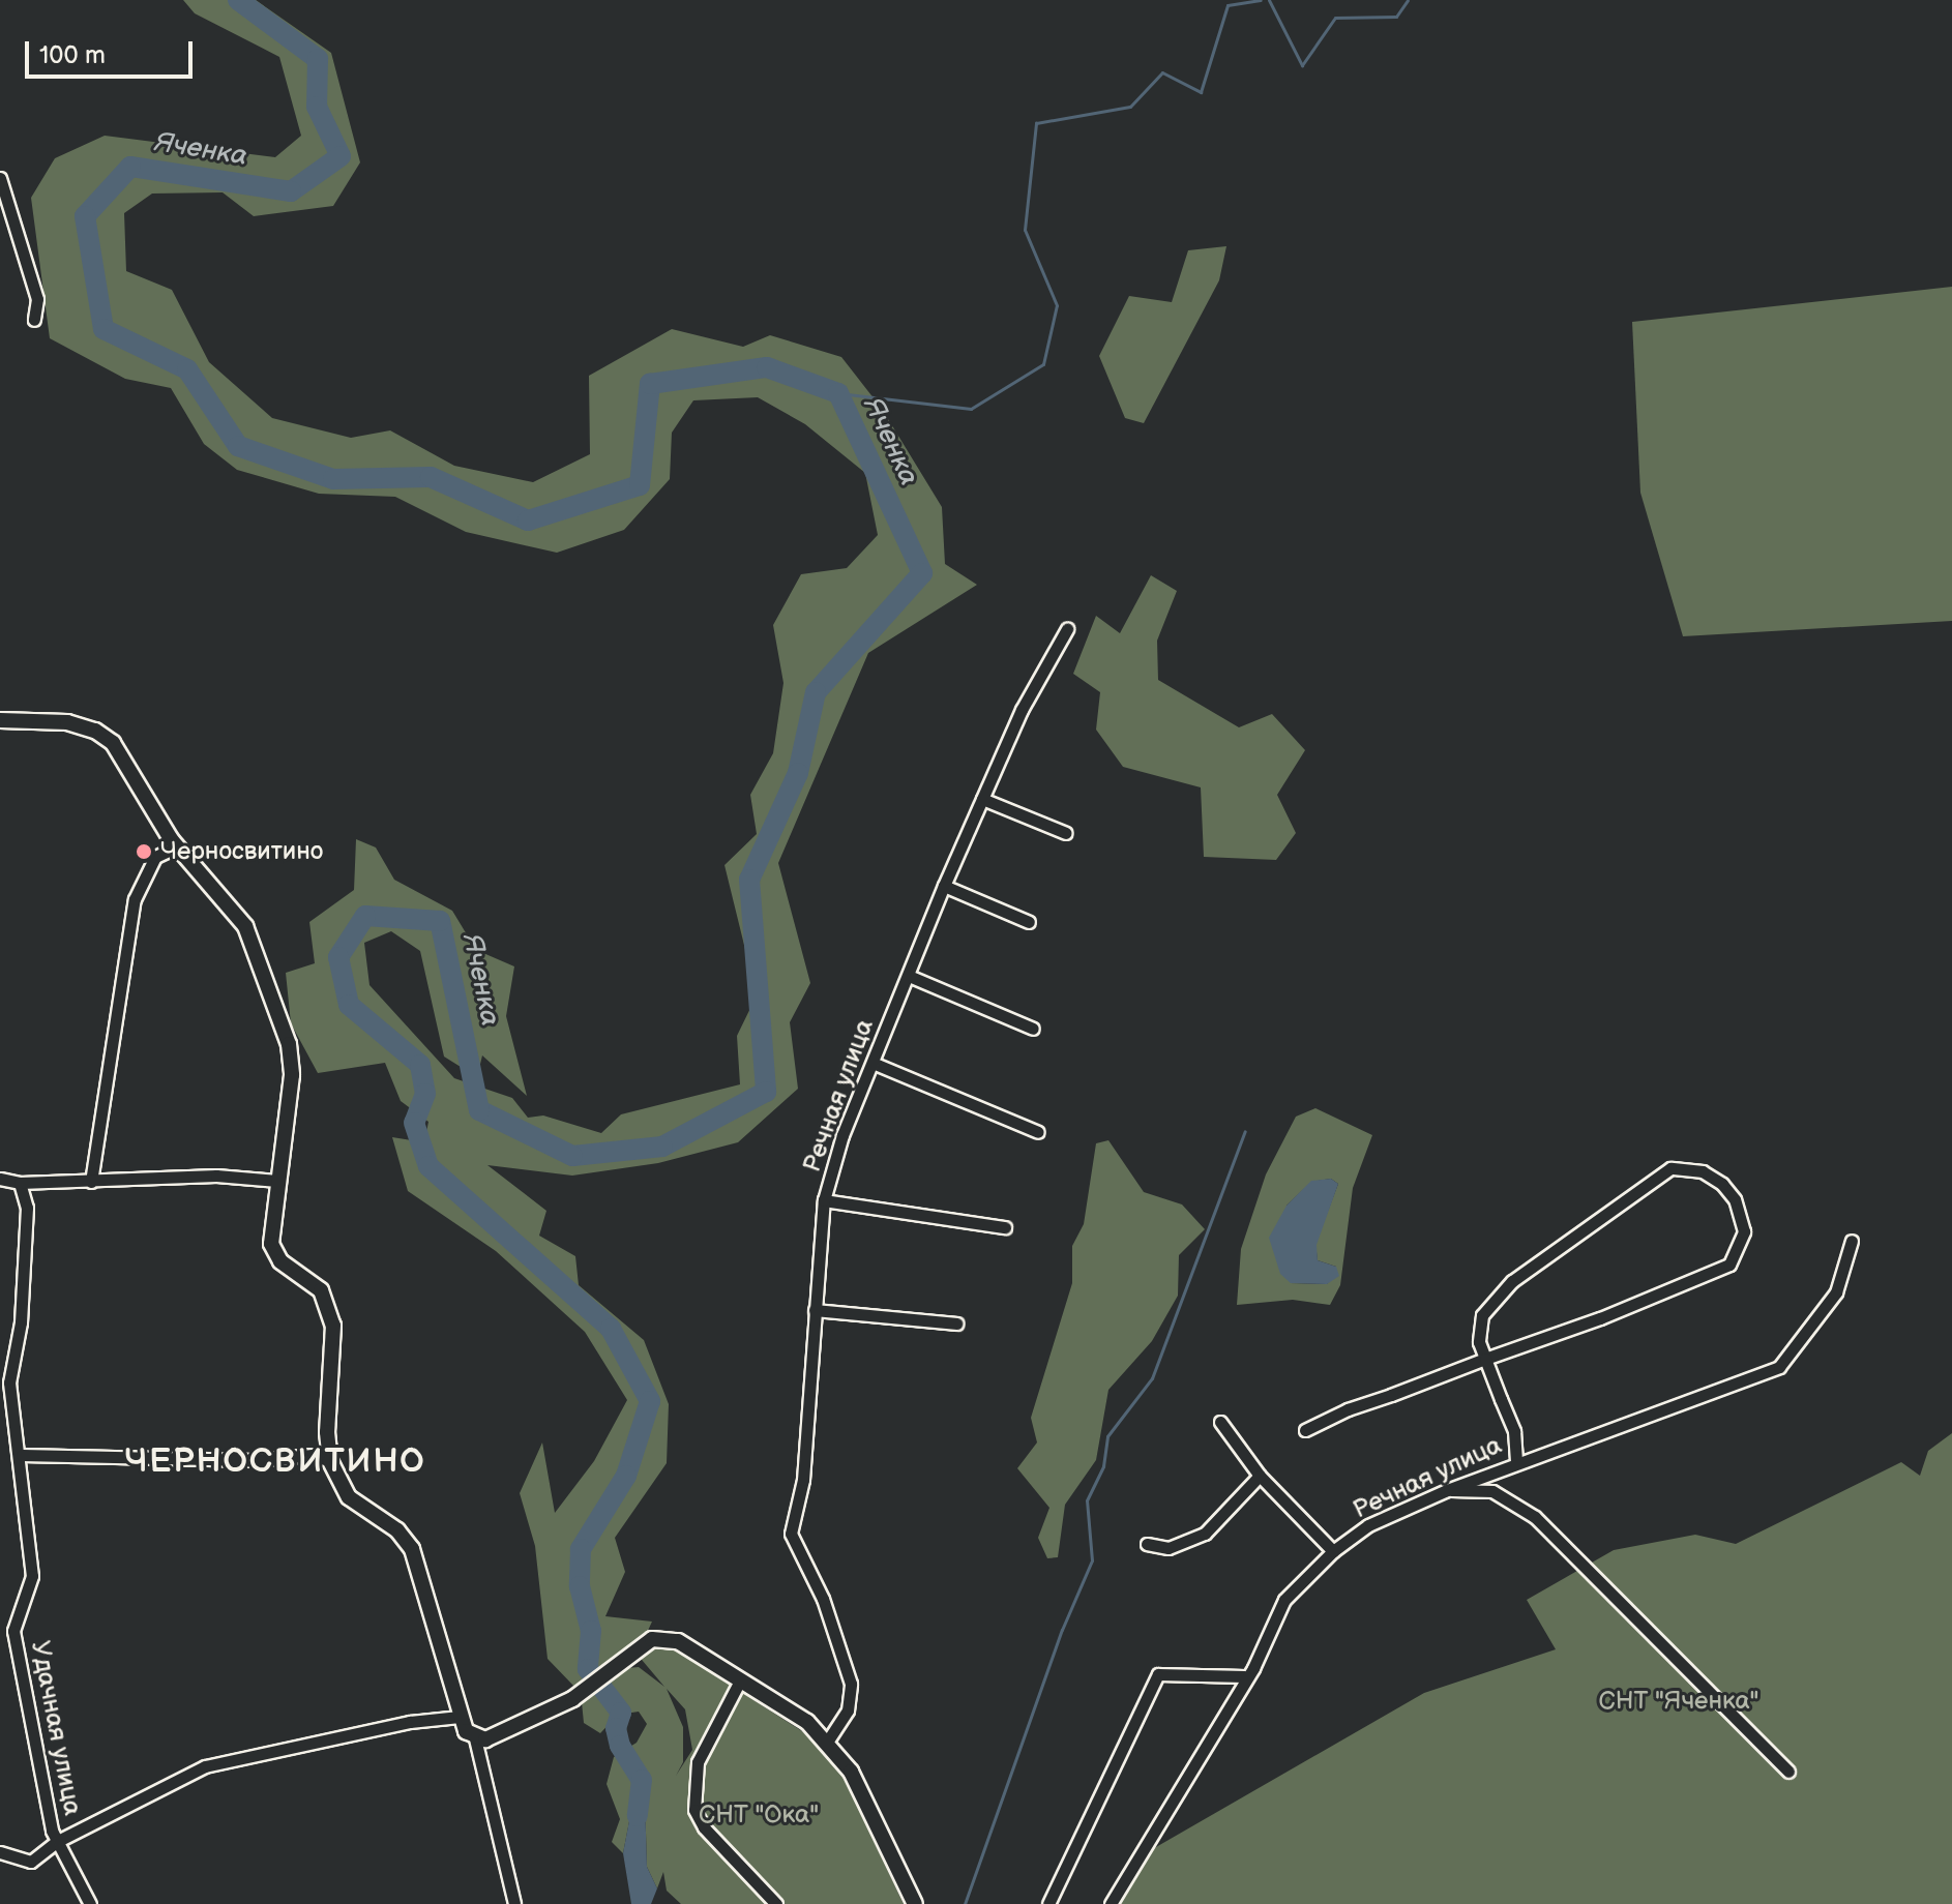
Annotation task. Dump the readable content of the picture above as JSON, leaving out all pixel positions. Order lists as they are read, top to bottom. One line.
{"streets":{"street":["Речная улица","Удачная улица"]},"districts":["ЧЕРНОСВИТИНО"],"water":["Яченка"],"parks":["СНТ \"Яченка\"","СНТ \"Ока\""],"places":["Черносвитино"],"scale_bar":"100 m"}
